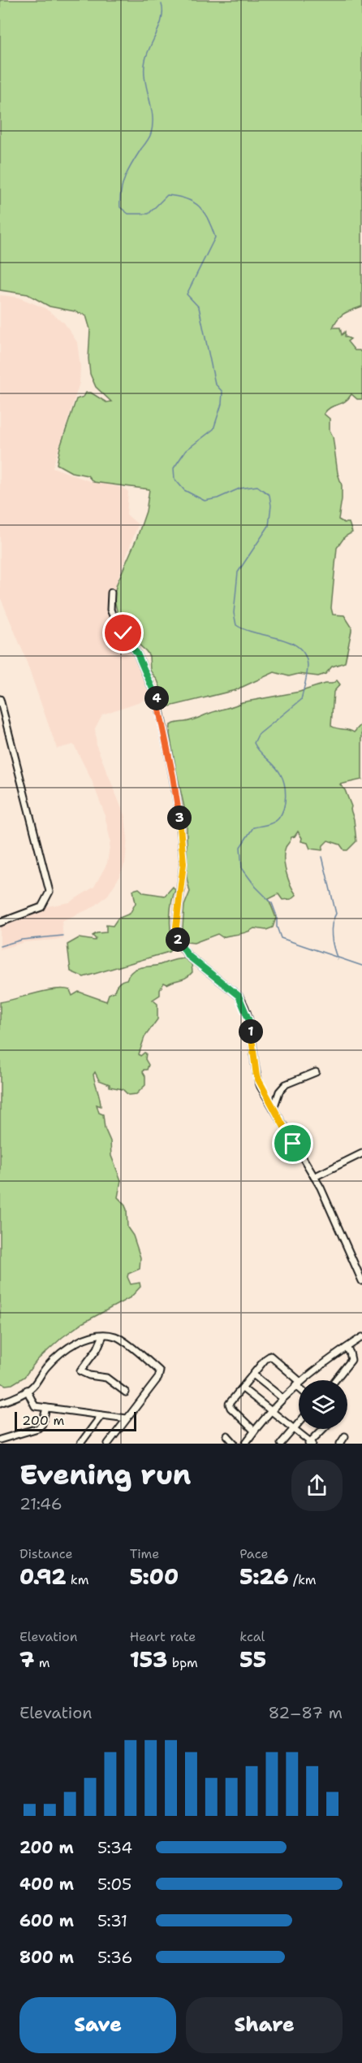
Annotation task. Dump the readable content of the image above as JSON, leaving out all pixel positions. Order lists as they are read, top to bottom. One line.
{"scale_bar":"200 m","page":{"pins":["4","3","2","1"],"scale":"200 m","heading":["Evening run","21:46"],"stats":[["Distance","0.92 km"],["Time","5:00"],["Pace","5:26 /km"],["Elevation","7 m"],["Heart rate","153 bpm"],["kcal","55"]],"chart":["Elevation","82–87 m"],"list":[{"name":"200 m","note":"5:34"},{"name":"400 m","note":"5:05"},{"name":"600 m","note":"5:31"},{"name":"800 m","note":"5:36"}],"buttons":["Save","Share"]}}
